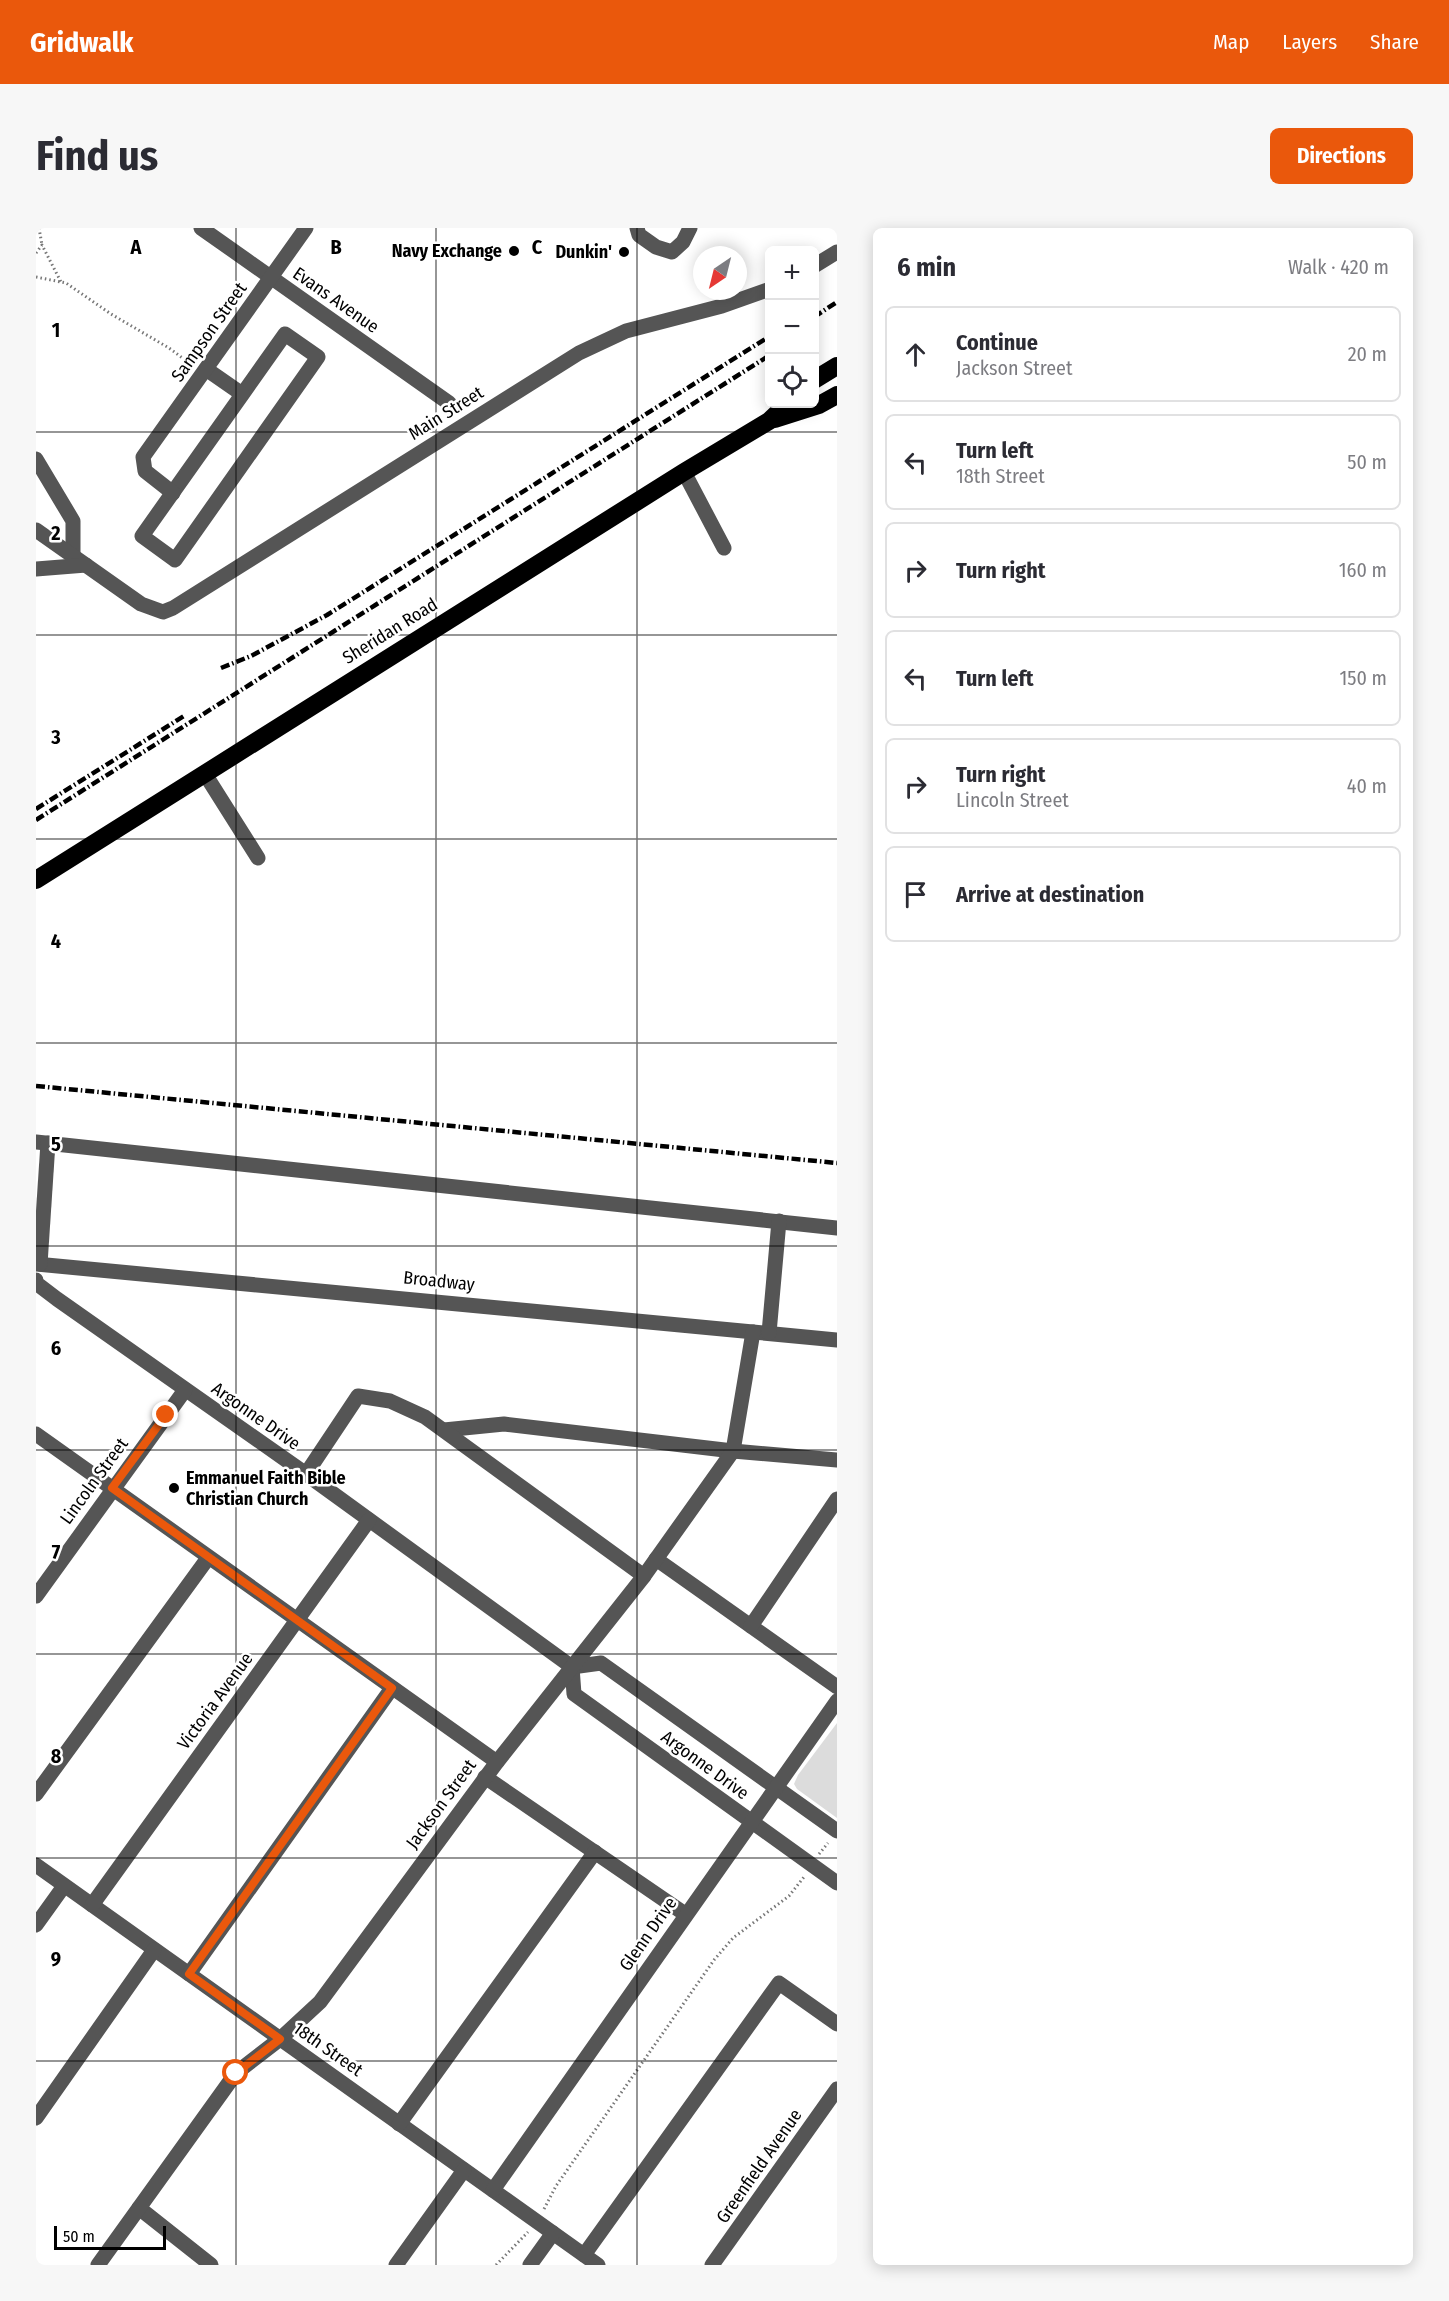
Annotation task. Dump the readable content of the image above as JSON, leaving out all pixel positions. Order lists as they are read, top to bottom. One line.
{"streets":{"highway":["Sheridan Road"],"street":["Evans Avenue","Sampson Street","Main Street","Broadway","Argonne Drive","Lincoln Street","Victoria Avenue","Jackson Street","Glenn Drive","18th Street","Greenfield Avenue"]},"crossings":[["Evans Avenue","Sampson Street"],["Broadway","Jackson Street"],["Argonne Drive","Lincoln Street"],["Argonne Drive","Victoria Avenue"],["Argonne Drive","Jackson Street"],["Argonne Drive","Glenn Drive"],["Victoria Avenue","18th Street"],["Jackson Street","18th Street"],["Glenn Drive","18th Street"]],"places":["Navy Exchange","Dunkin'","Emmanuel Faith Bible Christian Church"],"scale_bar":"50 m","north":"bottom left","page":{"header":"Gridwalk","nav":["Map","Layers","Share"],"buttons":"Directions","title":"Find us","heading":["6 min","Walk · 420 m"],"map_buttons":["+","−"],"list":[["Continue","Jackson Street","20 m"],["Turn left","18th Street","50 m"],["Turn right","160 m"],["Turn left","150 m"],["Turn right","Lincoln Street","40 m"],"Arrive at destination"],"scale":"50 m"},"grid":{"columns":["A","B","C"],"rows":["1","2","3","4","5","6","7","8","9"]}}
